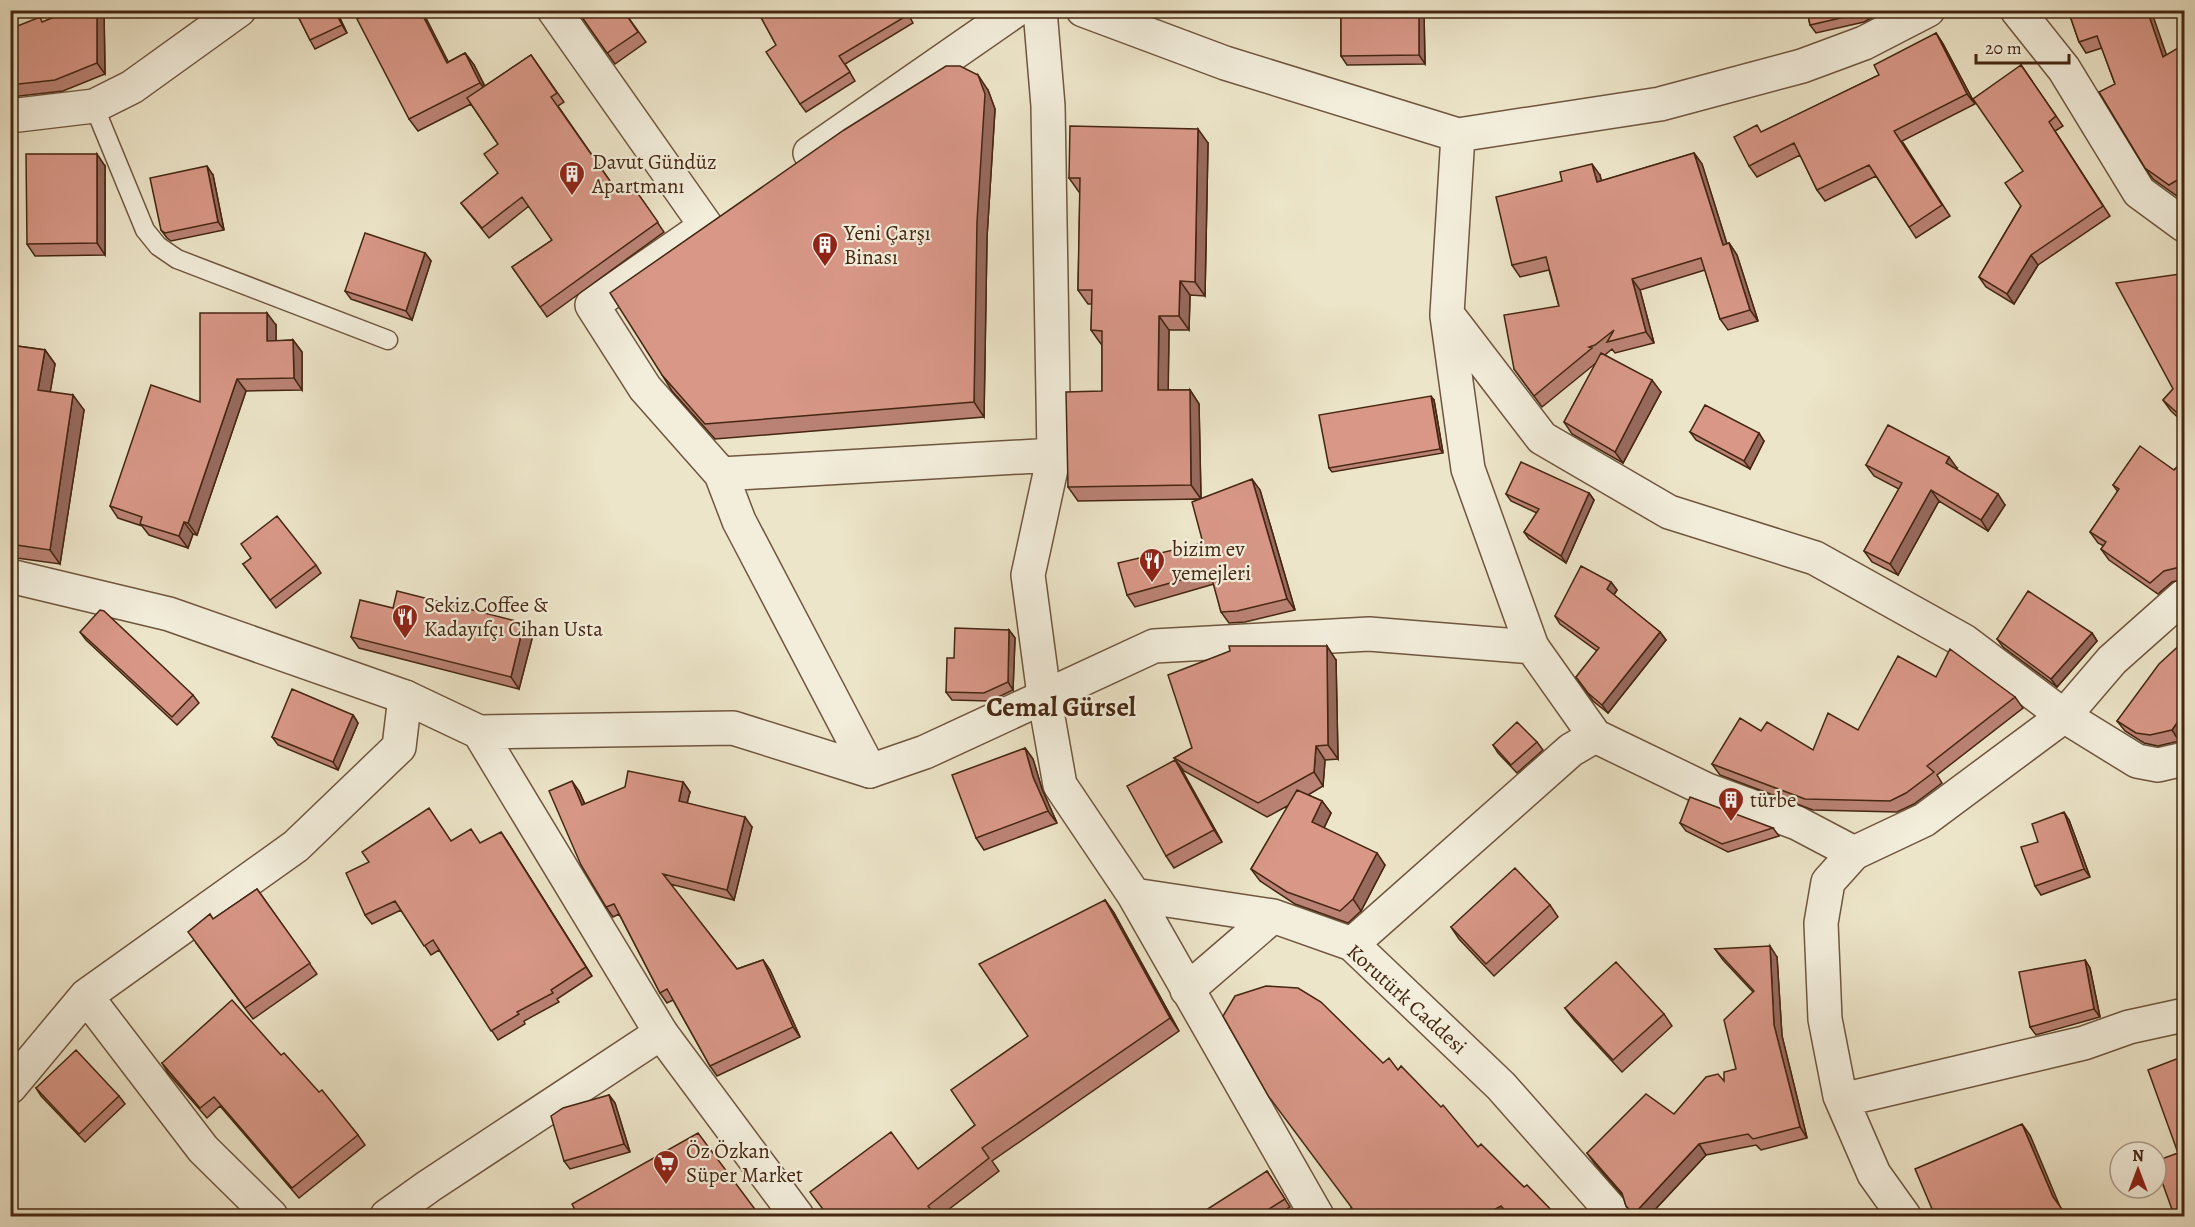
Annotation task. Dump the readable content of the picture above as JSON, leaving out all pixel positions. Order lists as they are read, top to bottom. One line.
{"streets":{"street":["Korutürk Caddesi"]},"districts":["Cemal Gürsel"],"places":{"building":["Davut Gündüz Apartmanı","Yeni Çarşı Binası","türbe"],"restaurant":["bizim ev yemejleri","Sekiz Coffee & Kadayıfçı Cihan Usta"],"supermarket":["Öz Özkan Süper Market"]},"scale_bar":"20 m","north":"top"}
